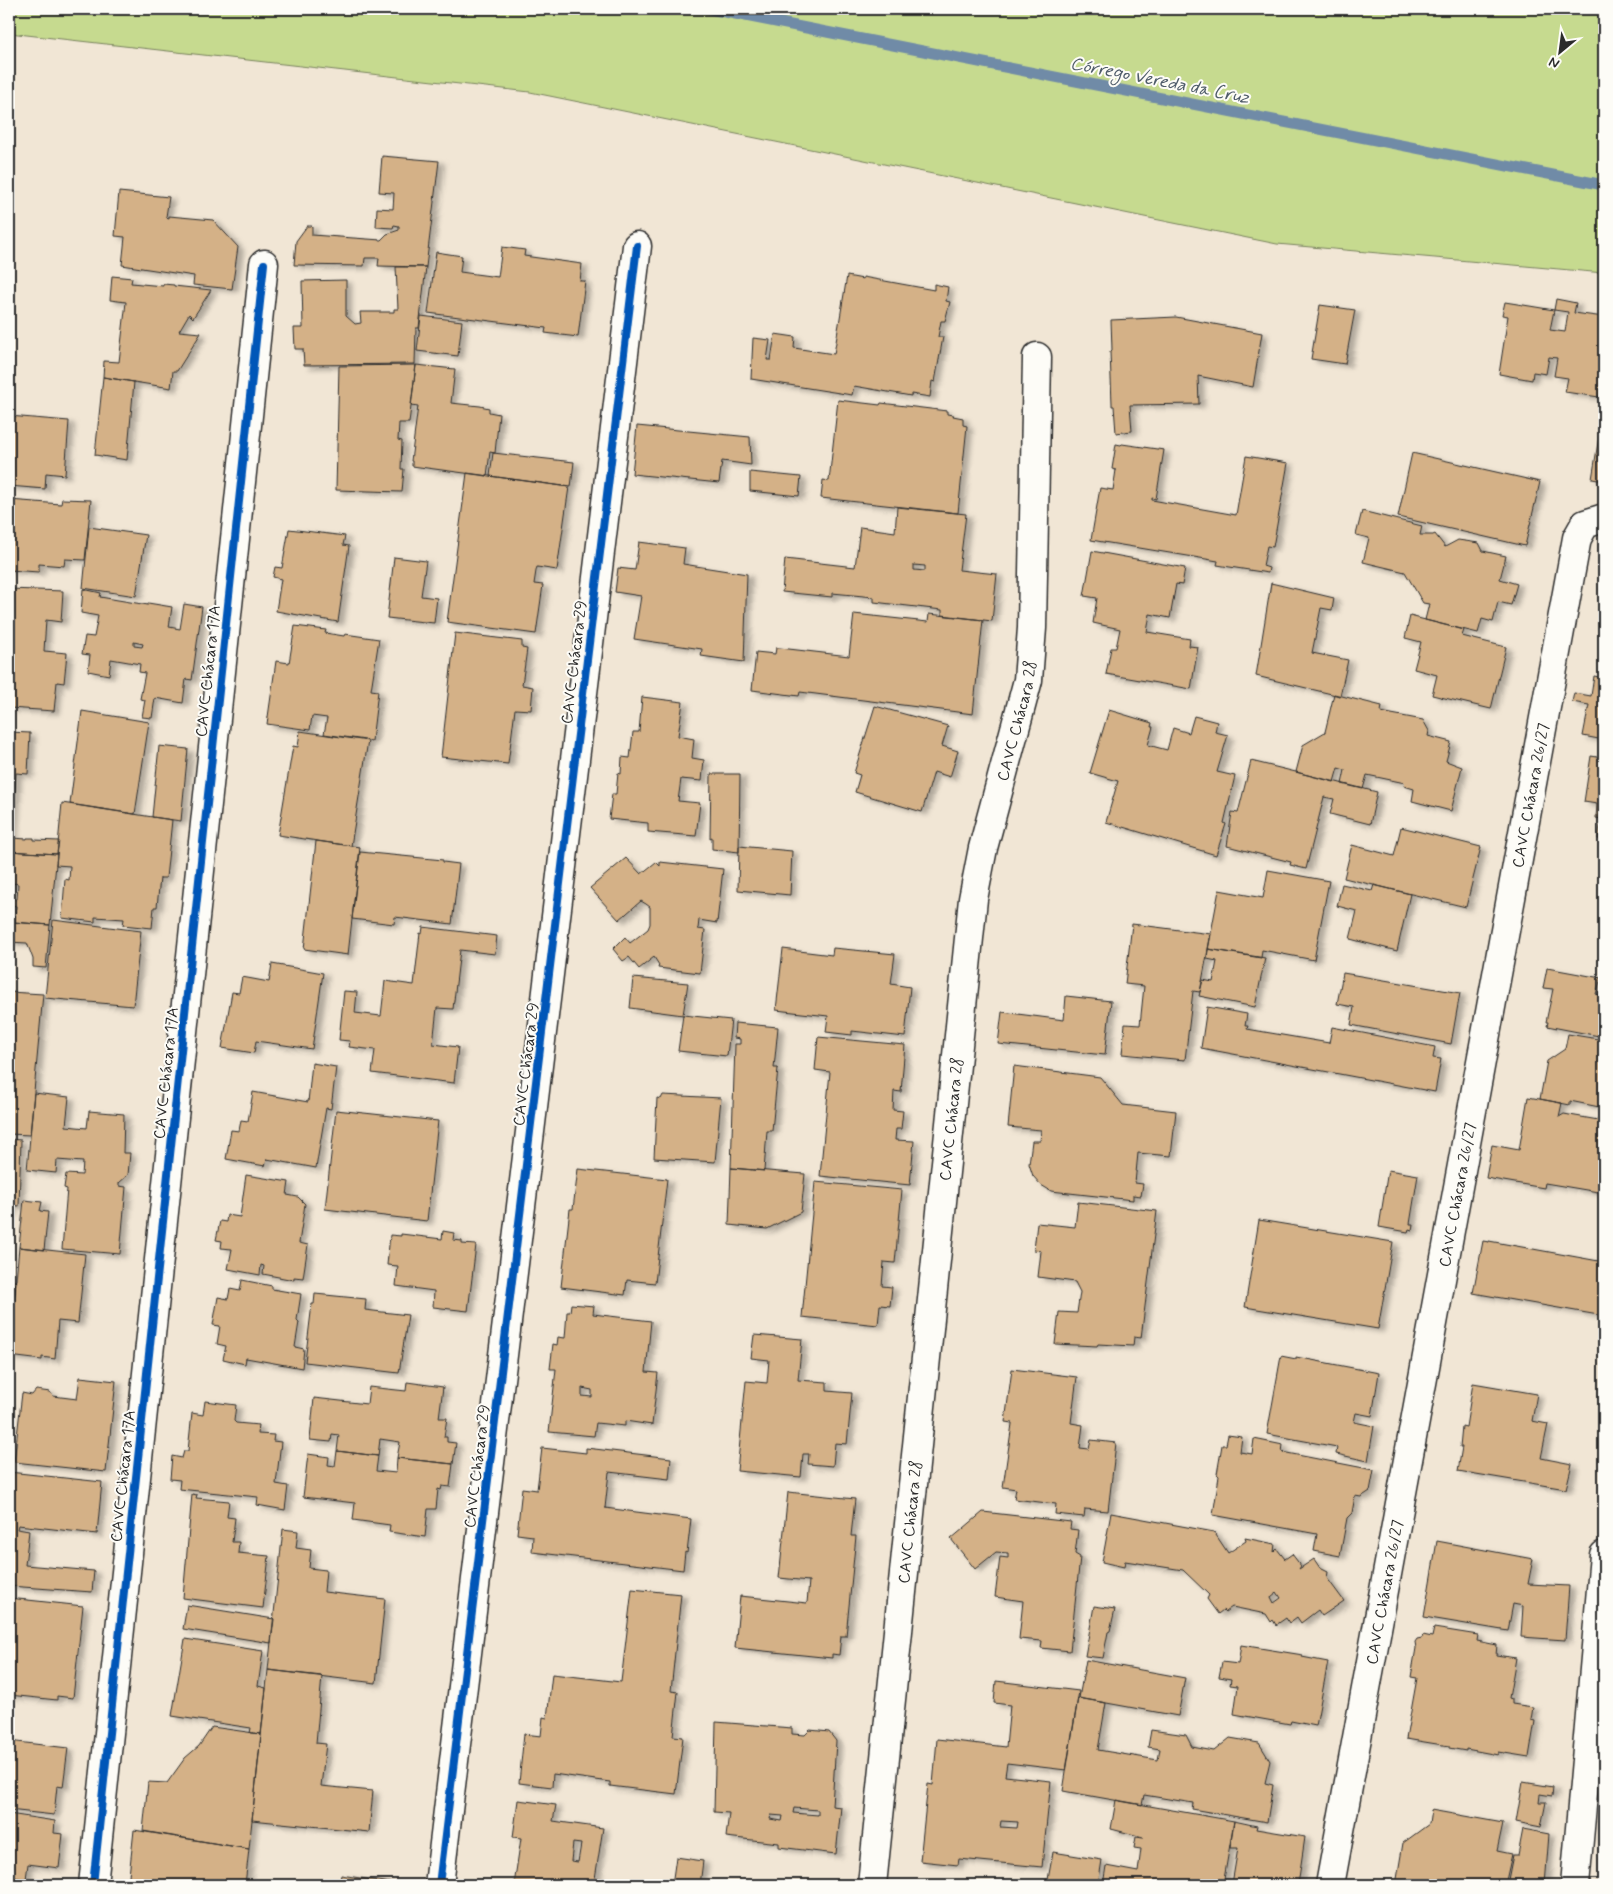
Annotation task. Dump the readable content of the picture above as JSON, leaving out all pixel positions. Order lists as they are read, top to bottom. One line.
{"streets":{"street":["CAVC Chácara 29","CAVC Chácara 17A","CAVC Chácara 28","CAVC Chácara 26/27"]},"water":["Córrego Vereda da Cruz"],"north":"bottom left"}
